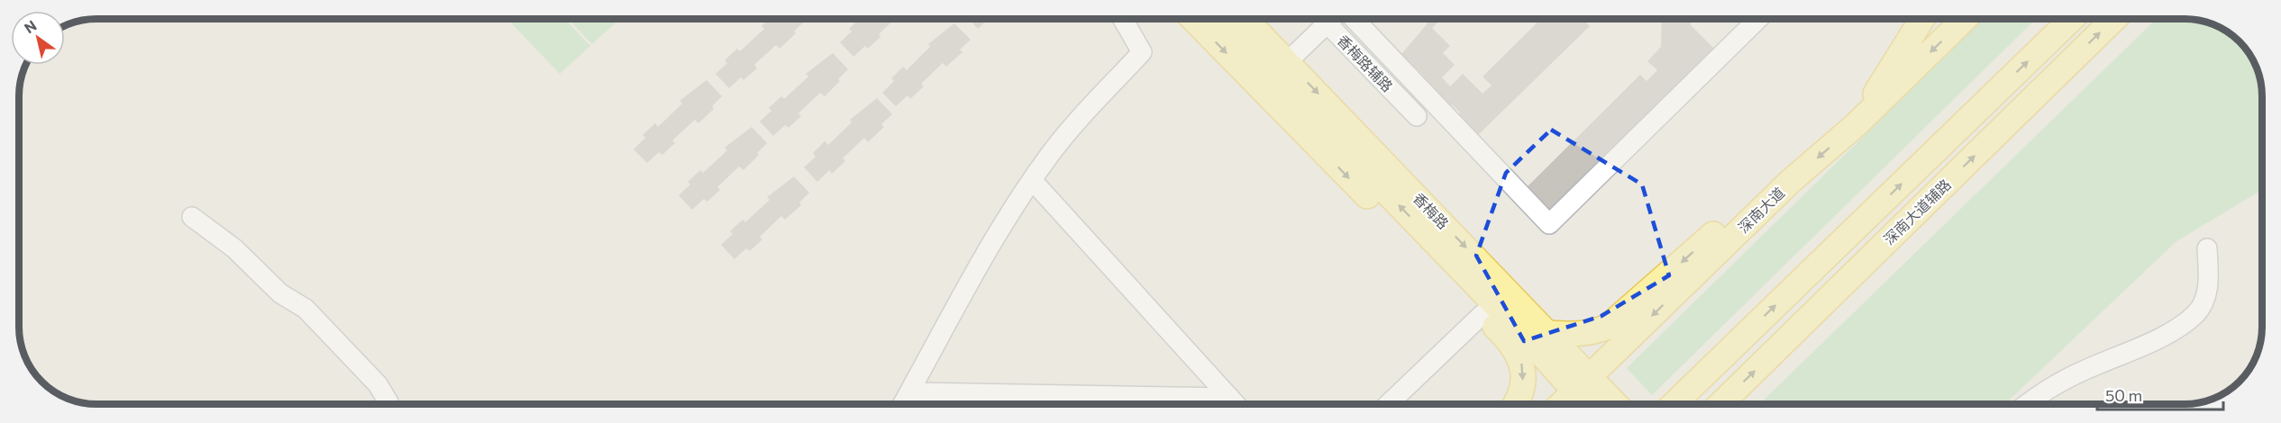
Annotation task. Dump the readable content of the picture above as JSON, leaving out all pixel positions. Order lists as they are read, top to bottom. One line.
{"streets":{"main road":["深南大道","香梅路","深南大道辅路"],"street":["香梅路辅路"]},"crossings":[["深南大道","香梅路"]],"scale_bar":"50 m","north":"top left"}
